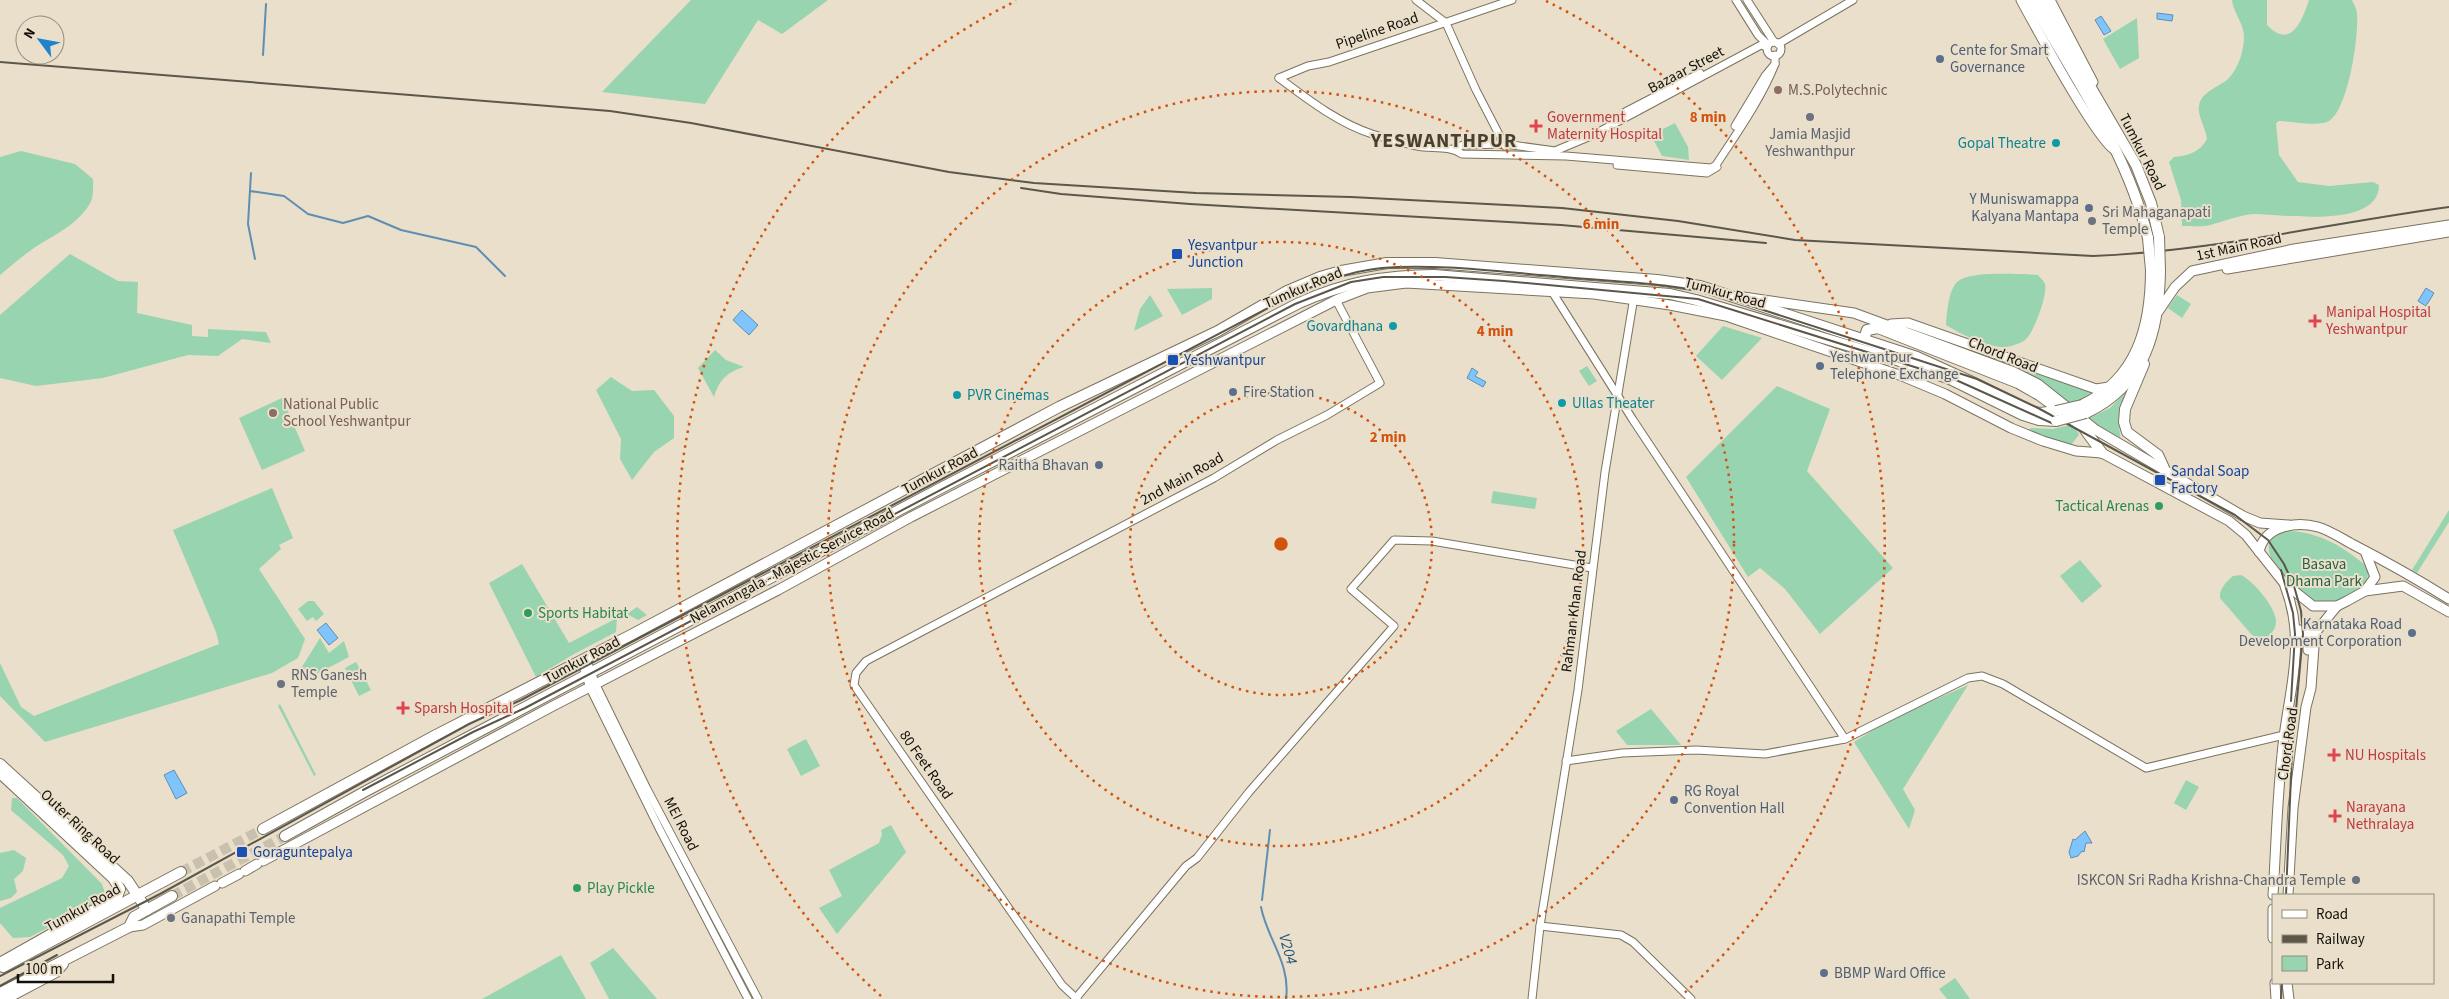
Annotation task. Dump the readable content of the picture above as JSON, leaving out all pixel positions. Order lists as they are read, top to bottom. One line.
{"streets":{"highway":["Tumkur Road","Outer Ring Road"],"main road":["1st Main Road","Chord Road","Nelamangala - Majestic Service Road"],"street":["Pipeline Road","Bazaar Street","2nd Main Road","Rahman Khan Road","80 Feet Road","MEI Road"]},"crossings":[["Pipeline Road","Bazaar Street"],["Tumkur Road","Chord Road"],["Tumkur Road","Nelamangala - Majestic Service Road"],["Tumkur Road","Rahman Khan Road"],["Tumkur Road","MEI Road"],["Tumkur Road","Outer Ring Road"],["2nd Main Road","Nelamangala - Majestic Service Road"],["2nd Main Road","80 Feet Road"],["Nelamangala - Majestic Service Road","Rahman Khan Road"],["Nelamangala - Majestic Service Road","MEI Road"]],"districts":["YESWANTHPUR"],"water":["V204"],"parks":["Basava Dhama Park"],"places":{"other":["Cente for Smart Governance","M.S.Polytechnic","Jamia Masjid Yeshwanthpur","Gopal Theatre","Y Muniswamappa Kalyana Mantapa","Sri Mahaganapati Temple","Govardhana","Yeshwantpur Telephone Exchange","Fire Station","PVR Cinemas","Ullas Theater","National Public School Yeshwantpur","Raitha Bhavan","Tactical Arenas","Sports Habitat","Karnataka Road Development Corporation","RNS Ganesh Temple","RG Royal Convention Hall","ISKCON Sri Radha Krishna-Chandra Temple","Play Pickle","Ganapathi Temple","BBMP Ward Office"],"health":["Government Maternity Hospital","Manipal Hospital Yeshwantpur","Sparsh Hospital","NU Hospitals","Narayana Nethralaya"],"transit":["Yesvantpur Junction","Yeshwantpur","Sandal Soap Factory","Goraguntepalya"]},"legend":["Road","Railway","Park"],"scale_bar":"100 m","north":"top left","rings":["8 min","6 min","4 min","2 min"]}
